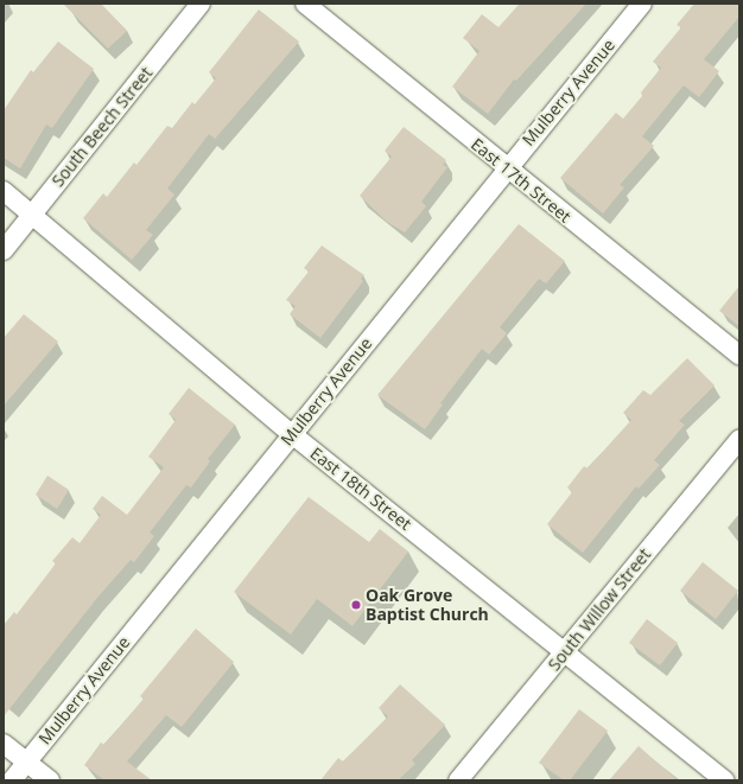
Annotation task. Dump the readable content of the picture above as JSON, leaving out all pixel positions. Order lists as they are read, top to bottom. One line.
{"streets":{"street":["Mulberry Avenue","South Beech Street","East 17th Street","East 18th Street","South Willow Street"]},"crossings":[["Mulberry Avenue","East 17th Street"],["Mulberry Avenue","East 18th Street"],["South Beech Street","East 18th Street"],["East 18th Street","South Willow Street"]],"places":["Oak Grove Baptist Church"]}
